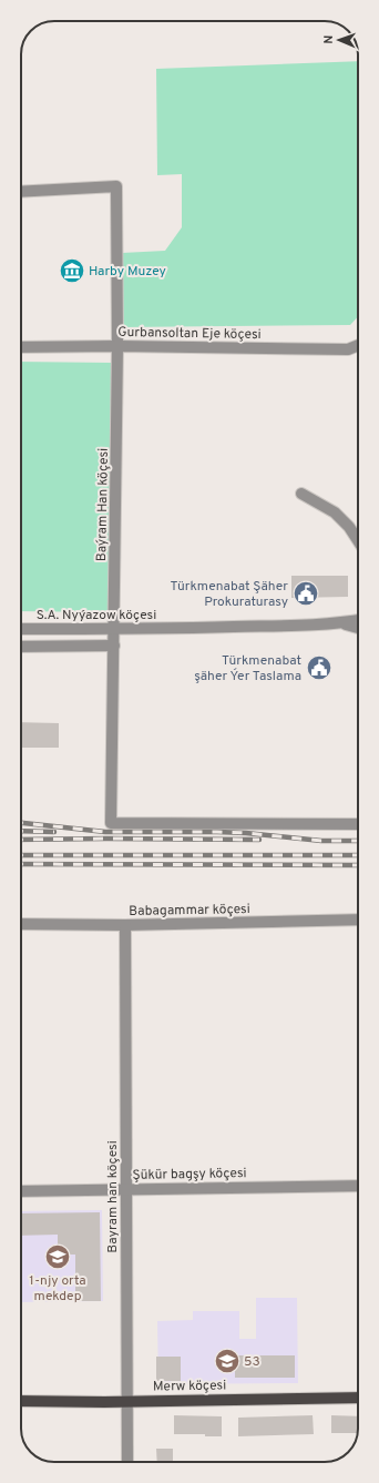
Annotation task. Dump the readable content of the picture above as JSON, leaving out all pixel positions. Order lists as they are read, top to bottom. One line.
{"streets":{"main road":["Merw köçesi"],"street":["Gurbansoltan Eje köçesi","Baýram Han köçesi","S.A. Nyýazow köçesi","Babagammar köçesi","Şükür bagşy köçesi","Bayram han köçesi"]},"crossings":[["Gurbansoltan Eje köçesi","Baýram Han köçesi"],["Baýram Han köçesi","S.A. Nyýazow köçesi"],["Babagammar köçesi","Bayram han köçesi"],["Şükür bagşy köçesi","Bayram han köçesi"],["Bayram han köçesi","Merw köçesi"]],"places":{"museum":["Harby Muzey"],"public building":["Türkmenabat Şäher Prokuraturasy","Türkmenabat şäher Ýer Taslama"],"school or university":["1-njy orta mekdep","53"]},"north":"left"}
